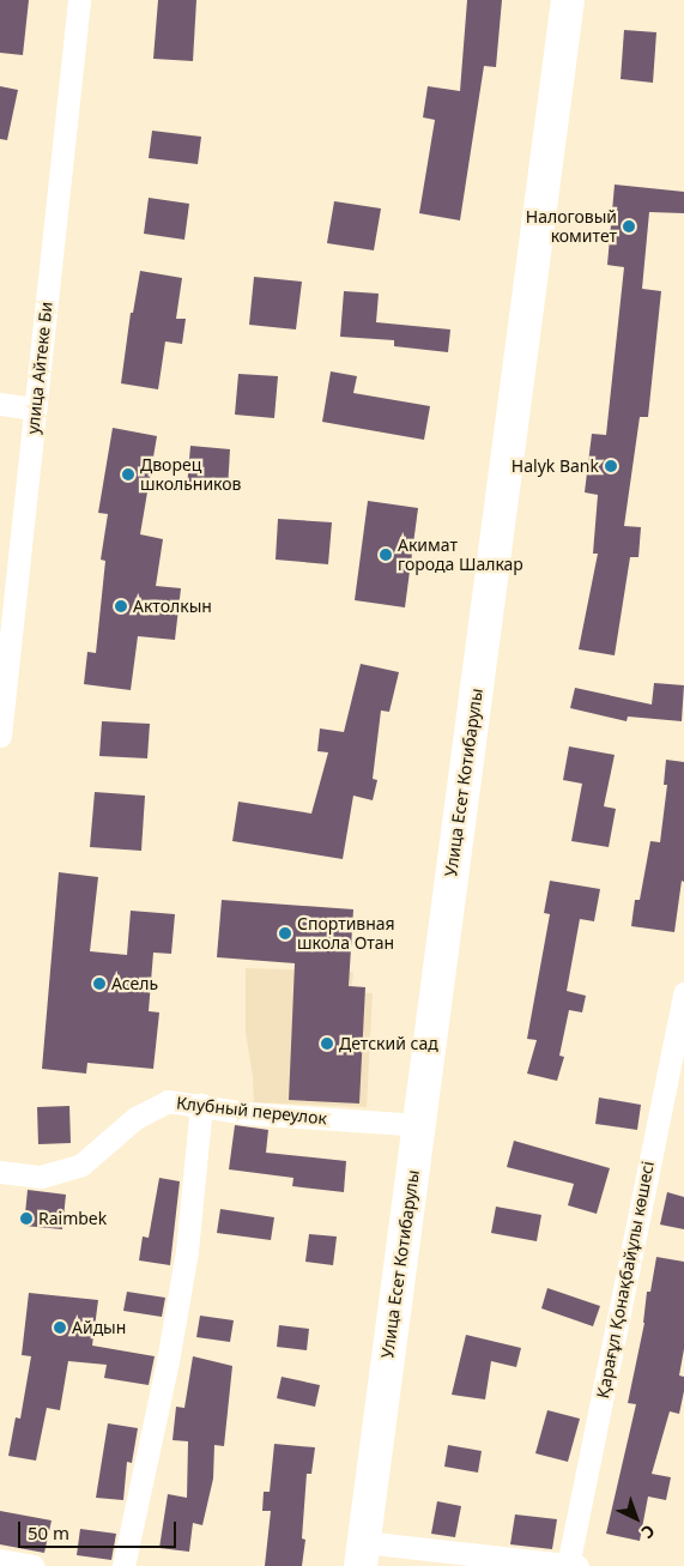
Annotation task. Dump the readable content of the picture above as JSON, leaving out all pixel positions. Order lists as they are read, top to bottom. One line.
{"streets":{"main road":["Улица Есет Котибарулы"],"street":["улица Айтеке Би","Клубный переулок","Қарағұл Қонақбайұлы көшесі"]},"crossings":[["Улица Есет Котибарулы","Клубный переулок"]],"places":["Налоговый комитет","Halyk Bank","Дворец школьников","Акимат города Шалкар","Актолкын","Спортивная школа Отан","Асель","Детский сад","Raimbek","Айдын"],"scale_bar":"50 m","north":"bottom right"}
